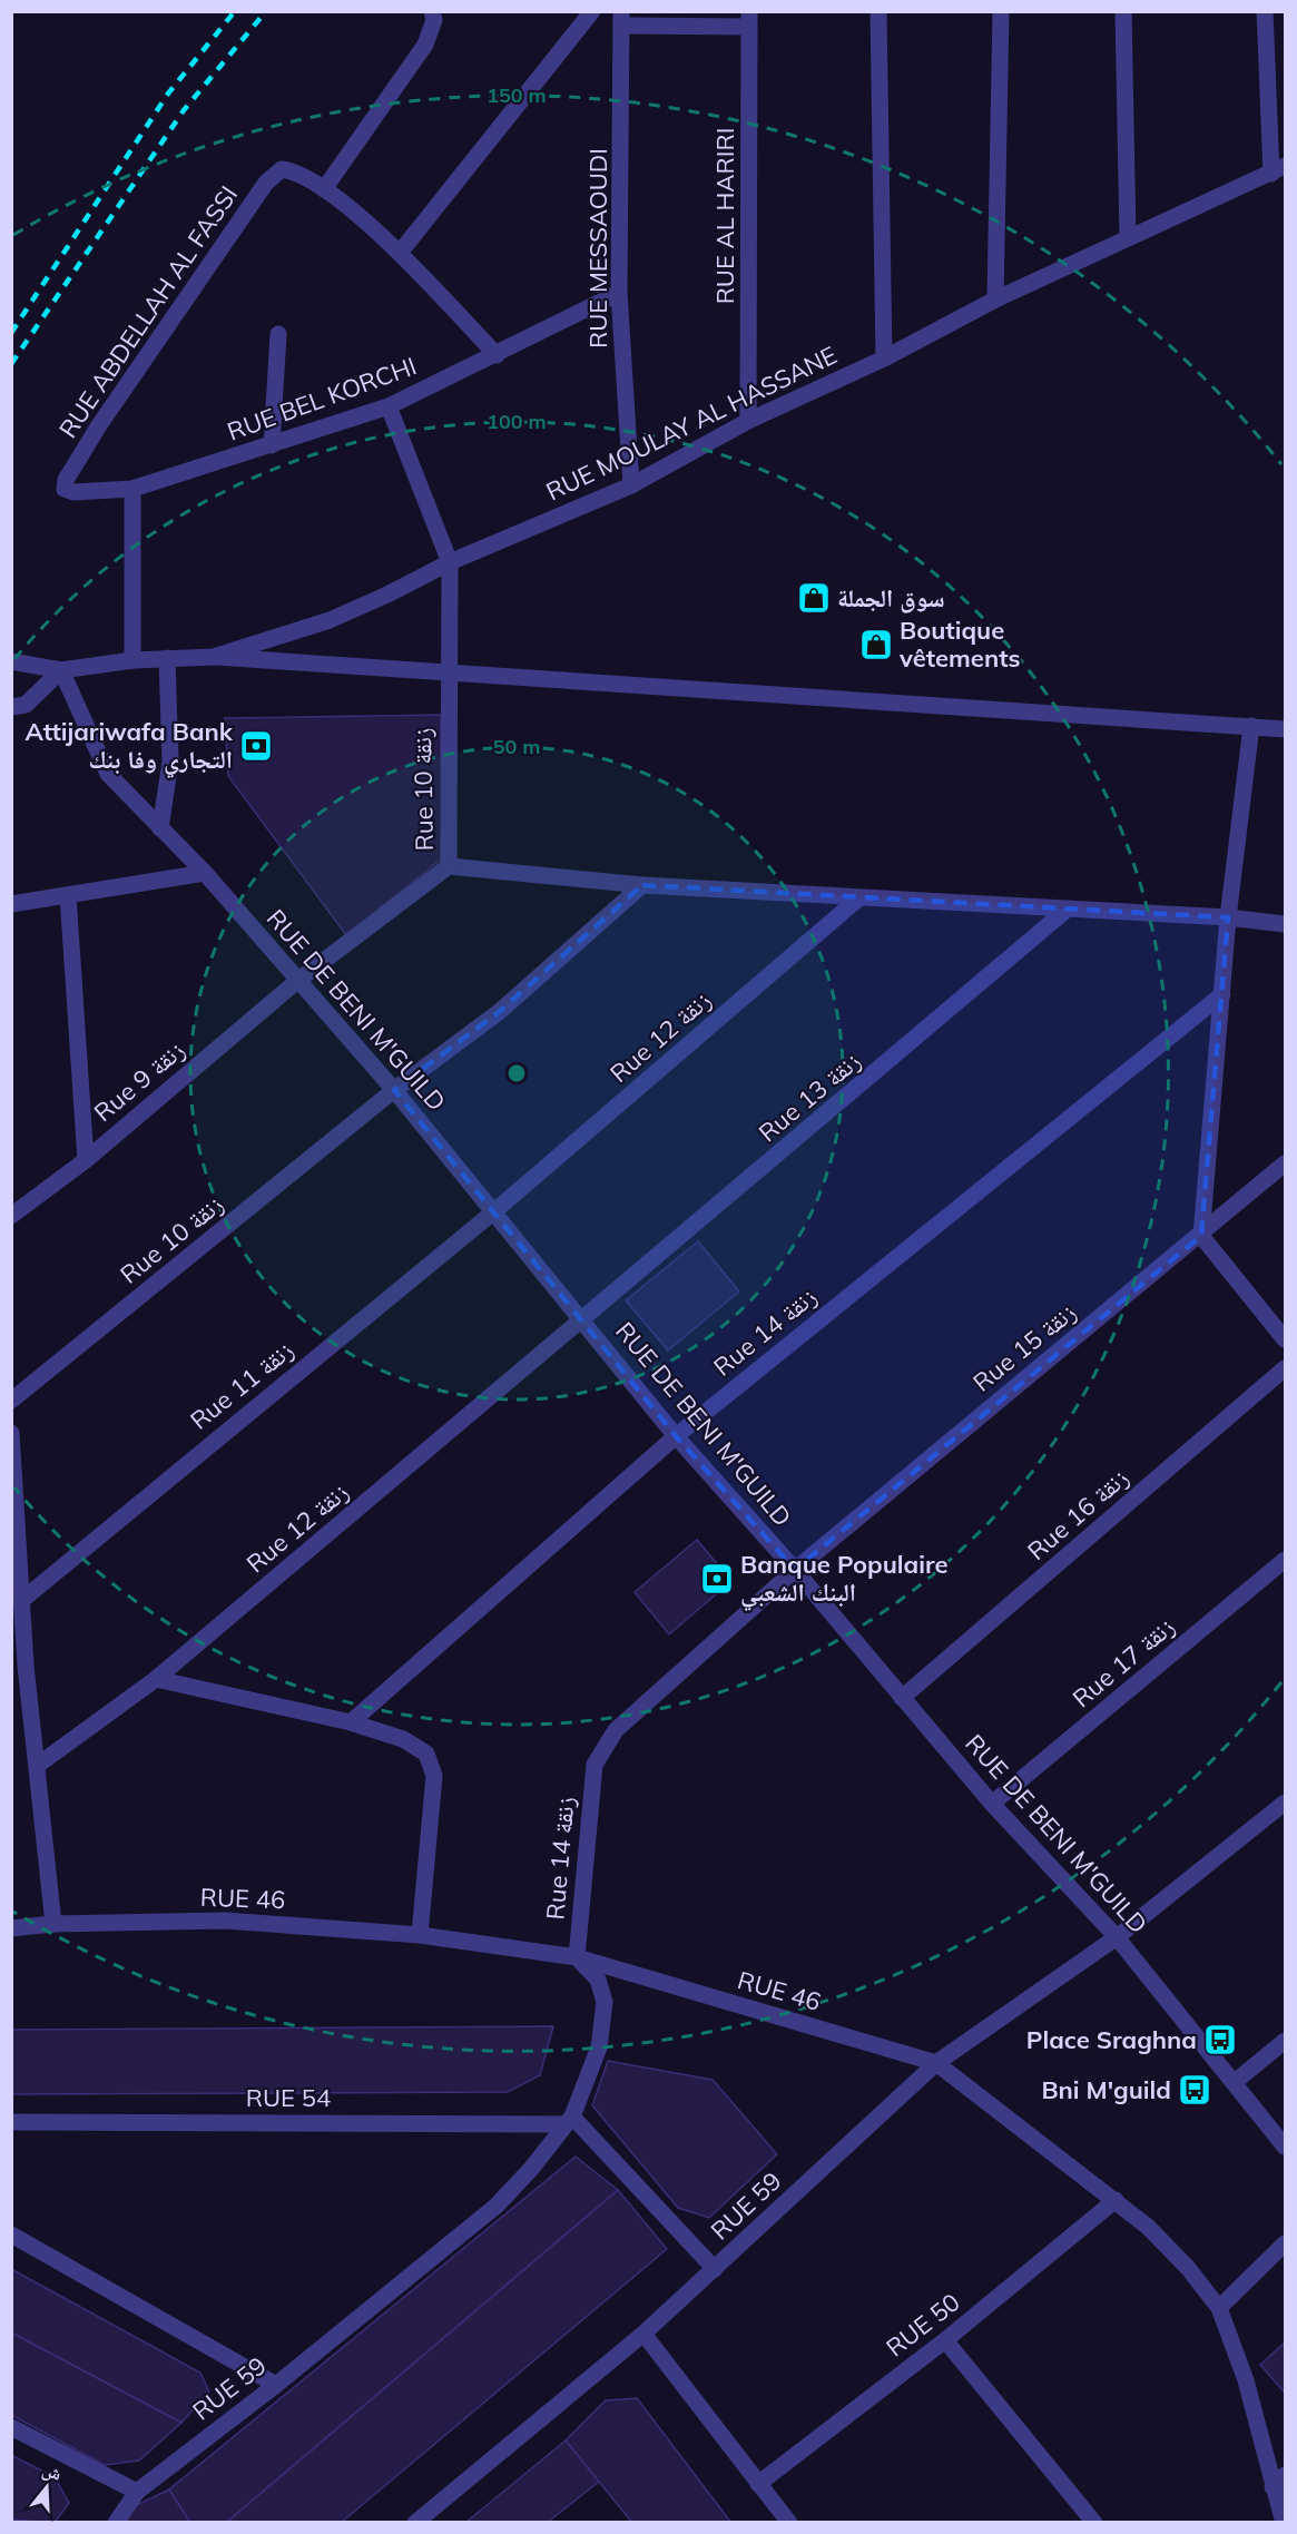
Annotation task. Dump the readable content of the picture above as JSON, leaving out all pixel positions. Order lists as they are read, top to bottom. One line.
{"streets":{"street":["RUE AL HARIRI","RUE MESSAOUDI","RUE ABDELLAH AL FASSI","RUE BEL KORCHI","RUE MOULAY AL HASSANE","Rue 10 زنقة","RUE DE BENI M'GUILD","Rue 12 زنقة","Rue 9 زنقة","Rue 13 زنقة","Rue 14 زنقة","Rue 15 زنقة","Rue 11 زنقة","Rue 16 زنقة","Rue 17 زنقة","RUE 46","RUE 54","RUE 59","RUE 50"]},"crossings":[["RUE AL HARIRI","RUE MOULAY AL HASSANE"],["RUE MESSAOUDI","RUE BEL KORCHI"],["RUE MESSAOUDI","RUE MOULAY AL HASSANE"],["RUE ABDELLAH AL FASSI","RUE BEL KORCHI"],["RUE MOULAY AL HASSANE","Rue 10 زنقة"],["RUE MOULAY AL HASSANE","RUE DE BENI M'GUILD"],["Rue 10 زنقة","RUE DE BENI M'GUILD"],["Rue 10 زنقة","Rue 9 زنقة"],["RUE DE BENI M'GUILD","Rue 12 زنقة"],["RUE DE BENI M'GUILD","Rue 9 زنقة"],["RUE DE BENI M'GUILD","Rue 13 زنقة"],["RUE DE BENI M'GUILD","Rue 14 زنقة"],["RUE DE BENI M'GUILD","Rue 15 زنقة"],["RUE DE BENI M'GUILD","Rue 11 زنقة"],["RUE DE BENI M'GUILD","Rue 16 زنقة"],["RUE DE BENI M'GUILD","Rue 17 زنقة"],["RUE DE BENI M'GUILD","RUE 59"],["Rue 12 زنقة","Rue 13 زنقة"],["Rue 12 زنقة","Rue 11 زنقة"],["Rue 14 زنقة","Rue 15 زنقة"],["Rue 14 زنقة","RUE 46"],["Rue 14 زنقة","RUE 59"],["RUE 46","RUE 59"],["RUE 46","RUE 50"],["RUE 54","RUE 59"]],"places":{"shop":["سوق الجملة","Boutique vêtements"],"bank":["Attijariwafa Bank التجاري وفا بنك","Banque Populaire البنك الشعبي"],"bus stop":["Place Sraghna","Bni M'guild"]},"north":"top","rings":["150 m","100 m","50 m"]}
